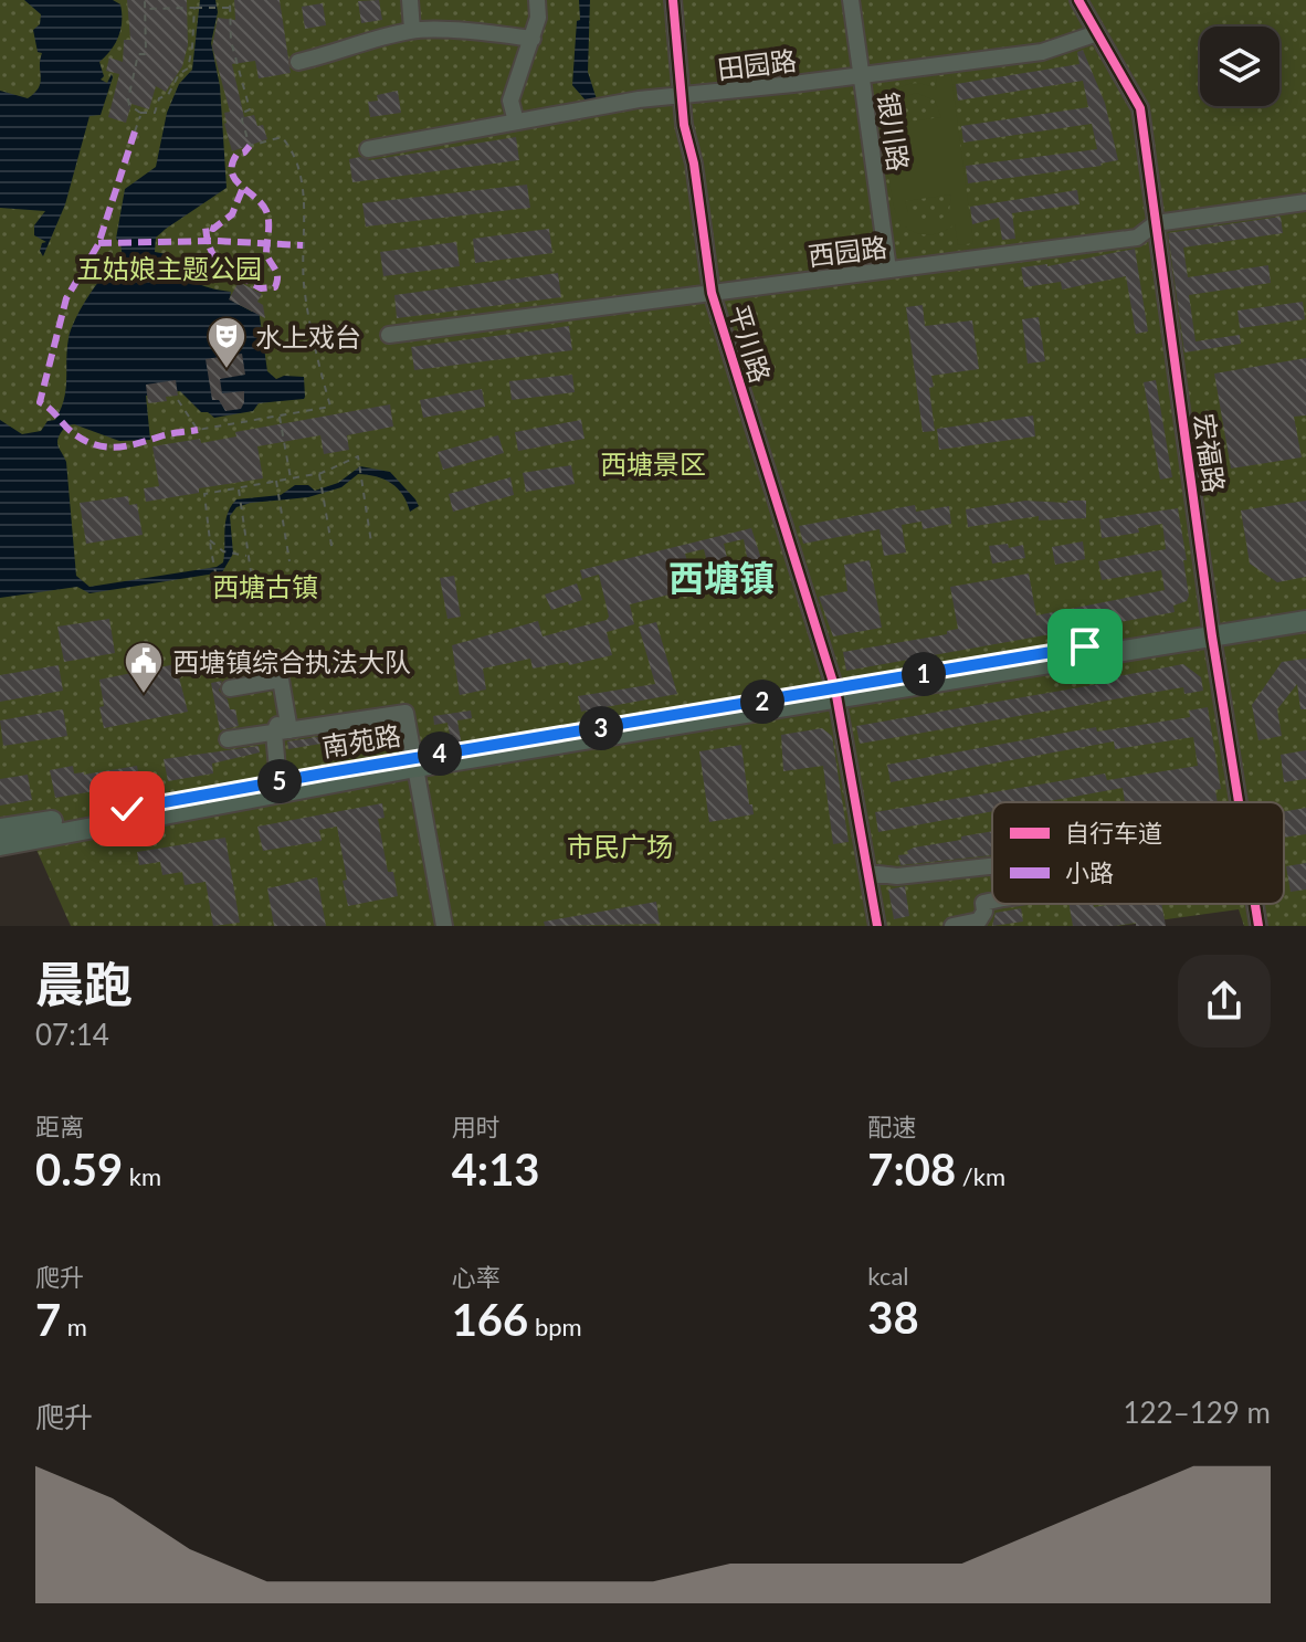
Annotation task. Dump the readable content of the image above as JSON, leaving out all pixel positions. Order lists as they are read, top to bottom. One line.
{"streets":{"main road":["南苑路"],"street":["田园路","银川路","西园路","平川路","宏福路"]},"crossings":[["田园路","银川路"],["田园路","平川路"],["田园路","宏福路"],["银川路","西园路"],["西园路","平川路"],["西园路","宏福路"],["平川路","南苑路"],["宏福路","南苑路"]],"districts":["西塘镇"],"parks":["五姑娘主题公园","西塘景区","西塘古镇","市民广场"],"places":{"theatre":["水上戏台"],"public building":["西塘镇综合执法大队"]},"legend":["自行车道","小路"],"page":{"pins":["1","2","3","4","5"],"heading":["晨跑","07:14"],"stats":[["距离","0.59 km"],["用时","4:13"],["配速","7:08 /km"],["爬升","7 m"],["心率","166 bpm"],["kcal","38"]],"chart":["爬升","122–129 m"]}}
